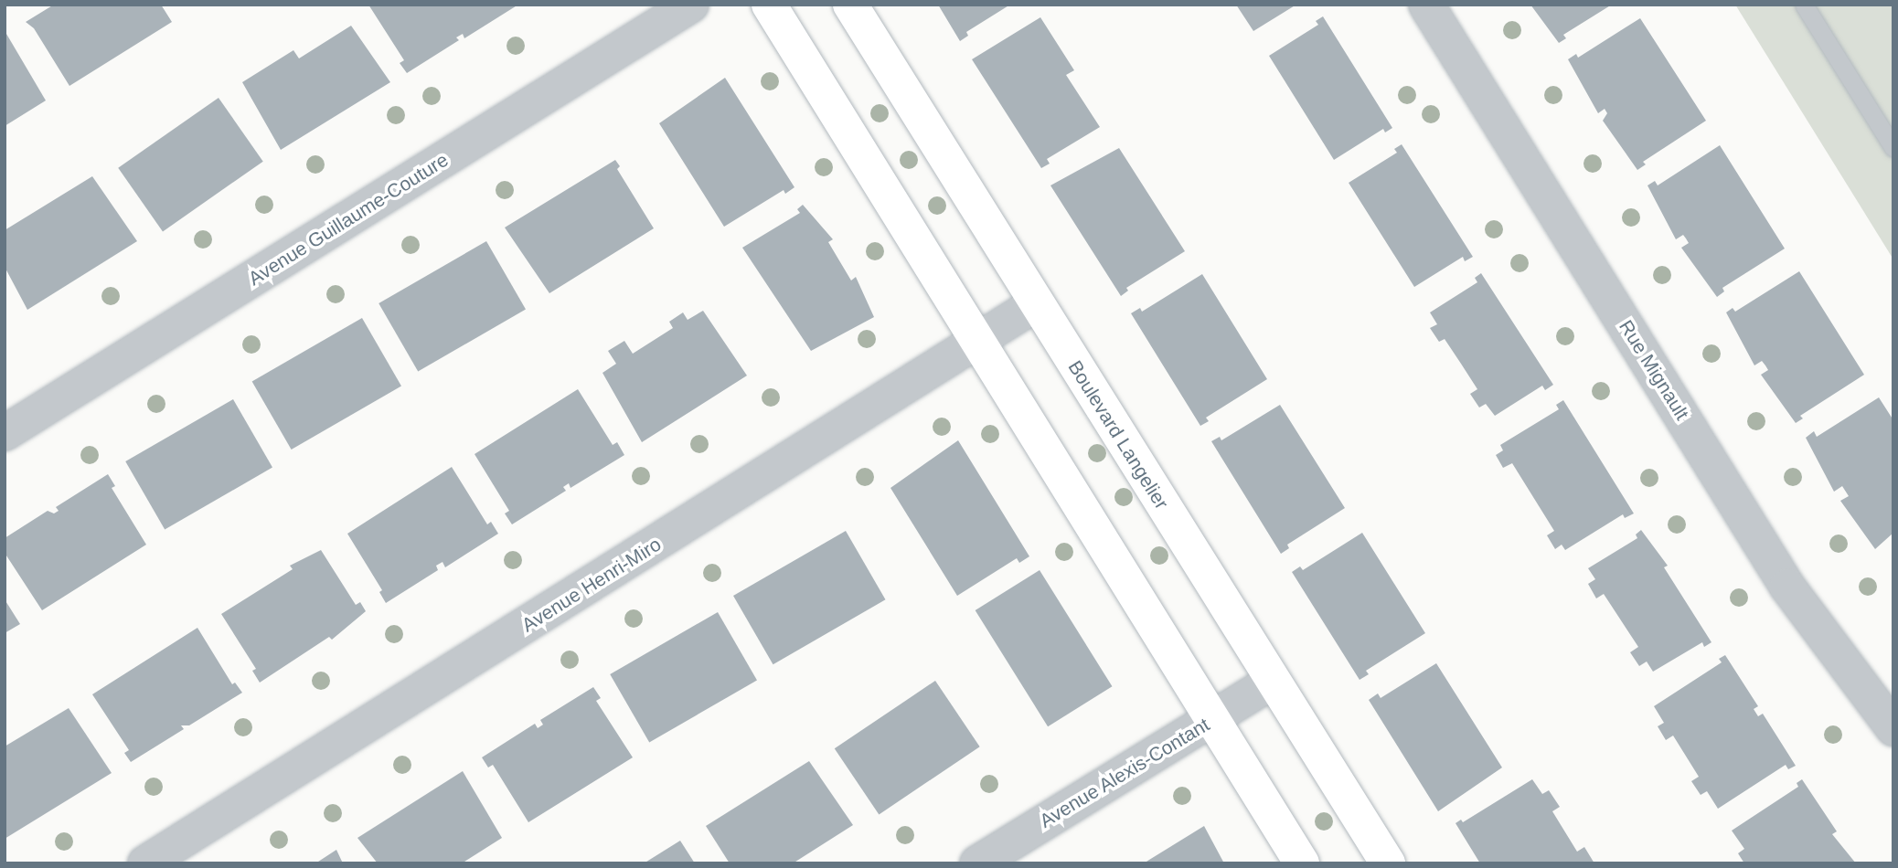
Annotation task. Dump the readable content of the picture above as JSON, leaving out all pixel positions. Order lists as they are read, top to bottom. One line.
{"streets":{"main road":["Boulevard Langelier"],"street":["Avenue Guillaume-Couture","Rue Mignault","Avenue Henri-Miro","Avenue Alexis-Contant"]},"crossings":[["Boulevard Langelier","Avenue Henri-Miro"],["Boulevard Langelier","Avenue Alexis-Contant"]]}
